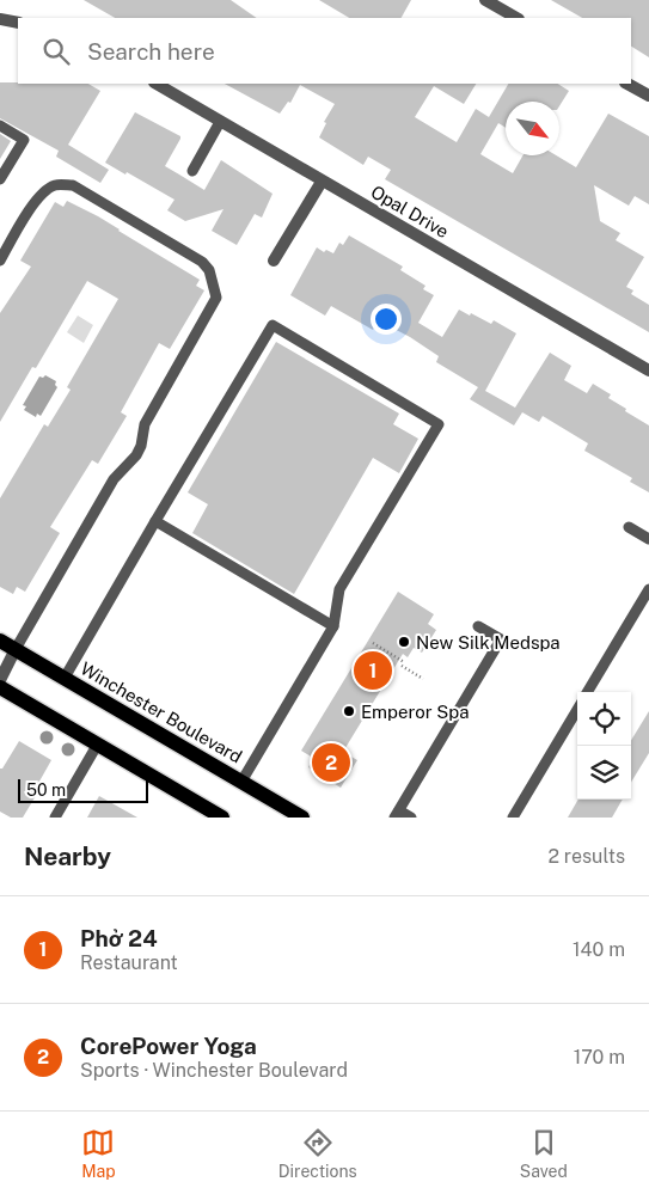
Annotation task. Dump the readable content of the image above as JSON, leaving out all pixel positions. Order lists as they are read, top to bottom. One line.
{"streets":{"main road":["Winchester Boulevard"],"street":["Opal Drive"]},"places":["New Silk Medspa","Emperor Spa"],"scale_bar":"50 m","north":"bottom right","page":{"search":"Search here","pins":["1","2"],"scale":"50 m","heading":["Nearby","2 results"],"list":[{"mark":"1","name":"Phở 24","note":"Restaurant","value":"140 m"},{"mark":"2","name":"CorePower Yoga","note":"Sports · Winchester Boulevard","value":"170 m"}],"nav":["Map","Directions","Saved"]}}
